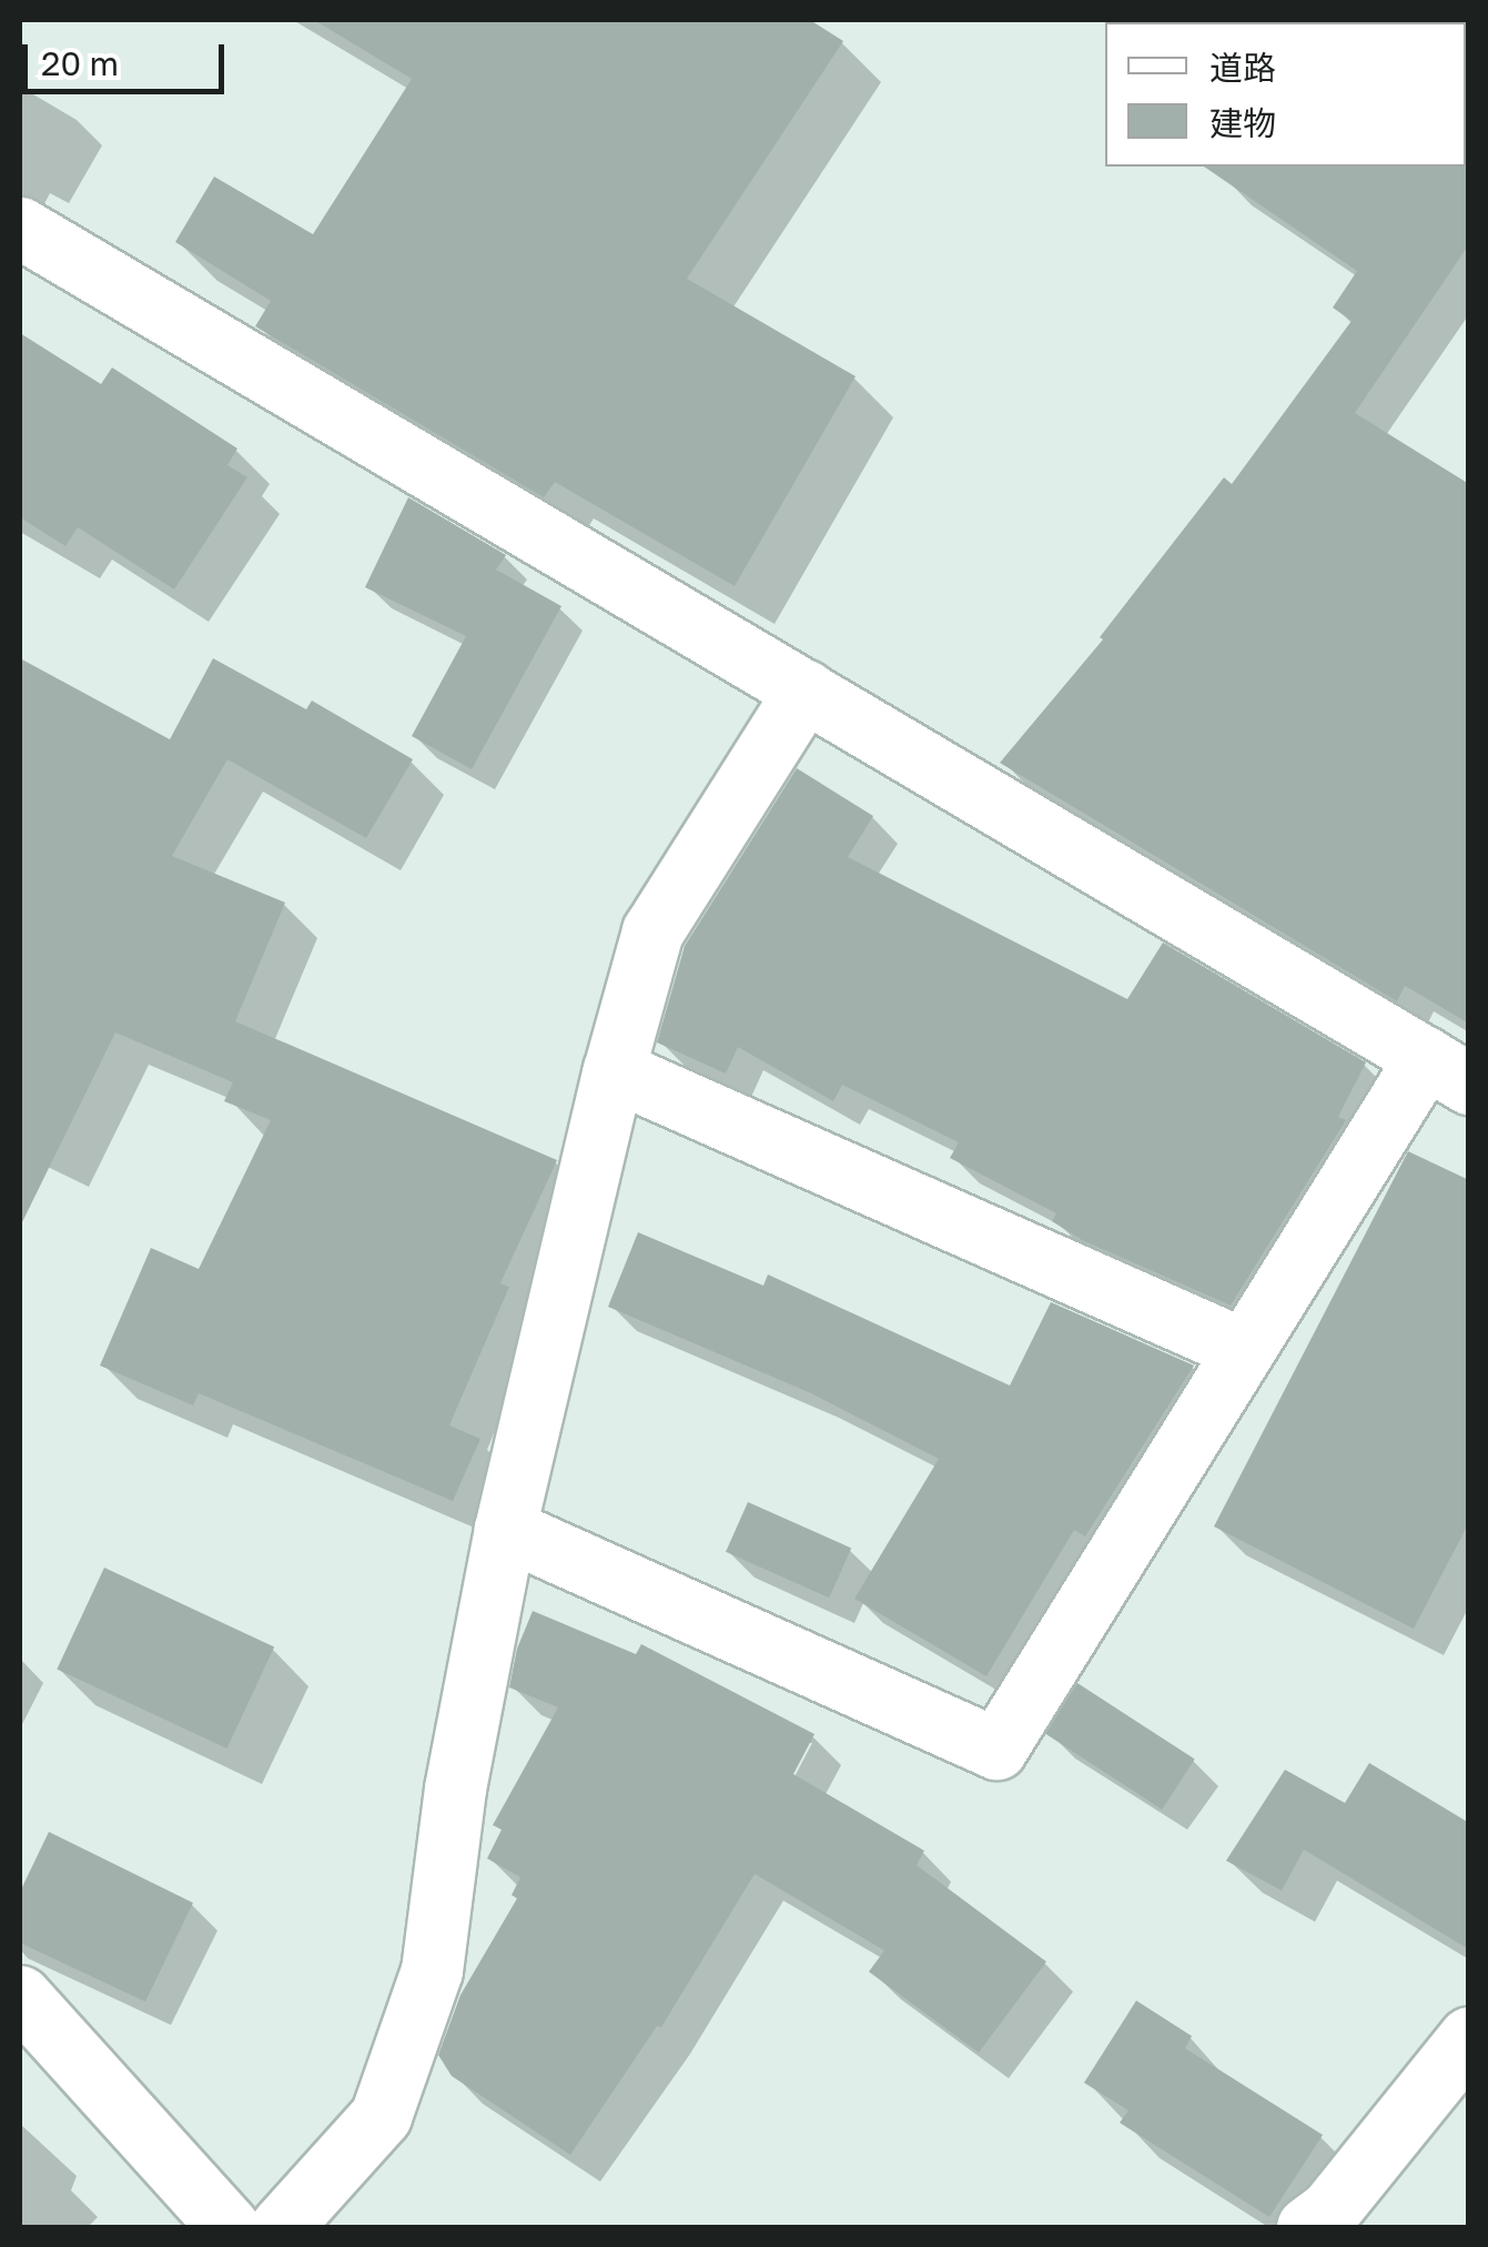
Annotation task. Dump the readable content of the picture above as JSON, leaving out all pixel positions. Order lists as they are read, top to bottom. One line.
{"legend":["道路","建物"],"scale_bar":"20 m"}
